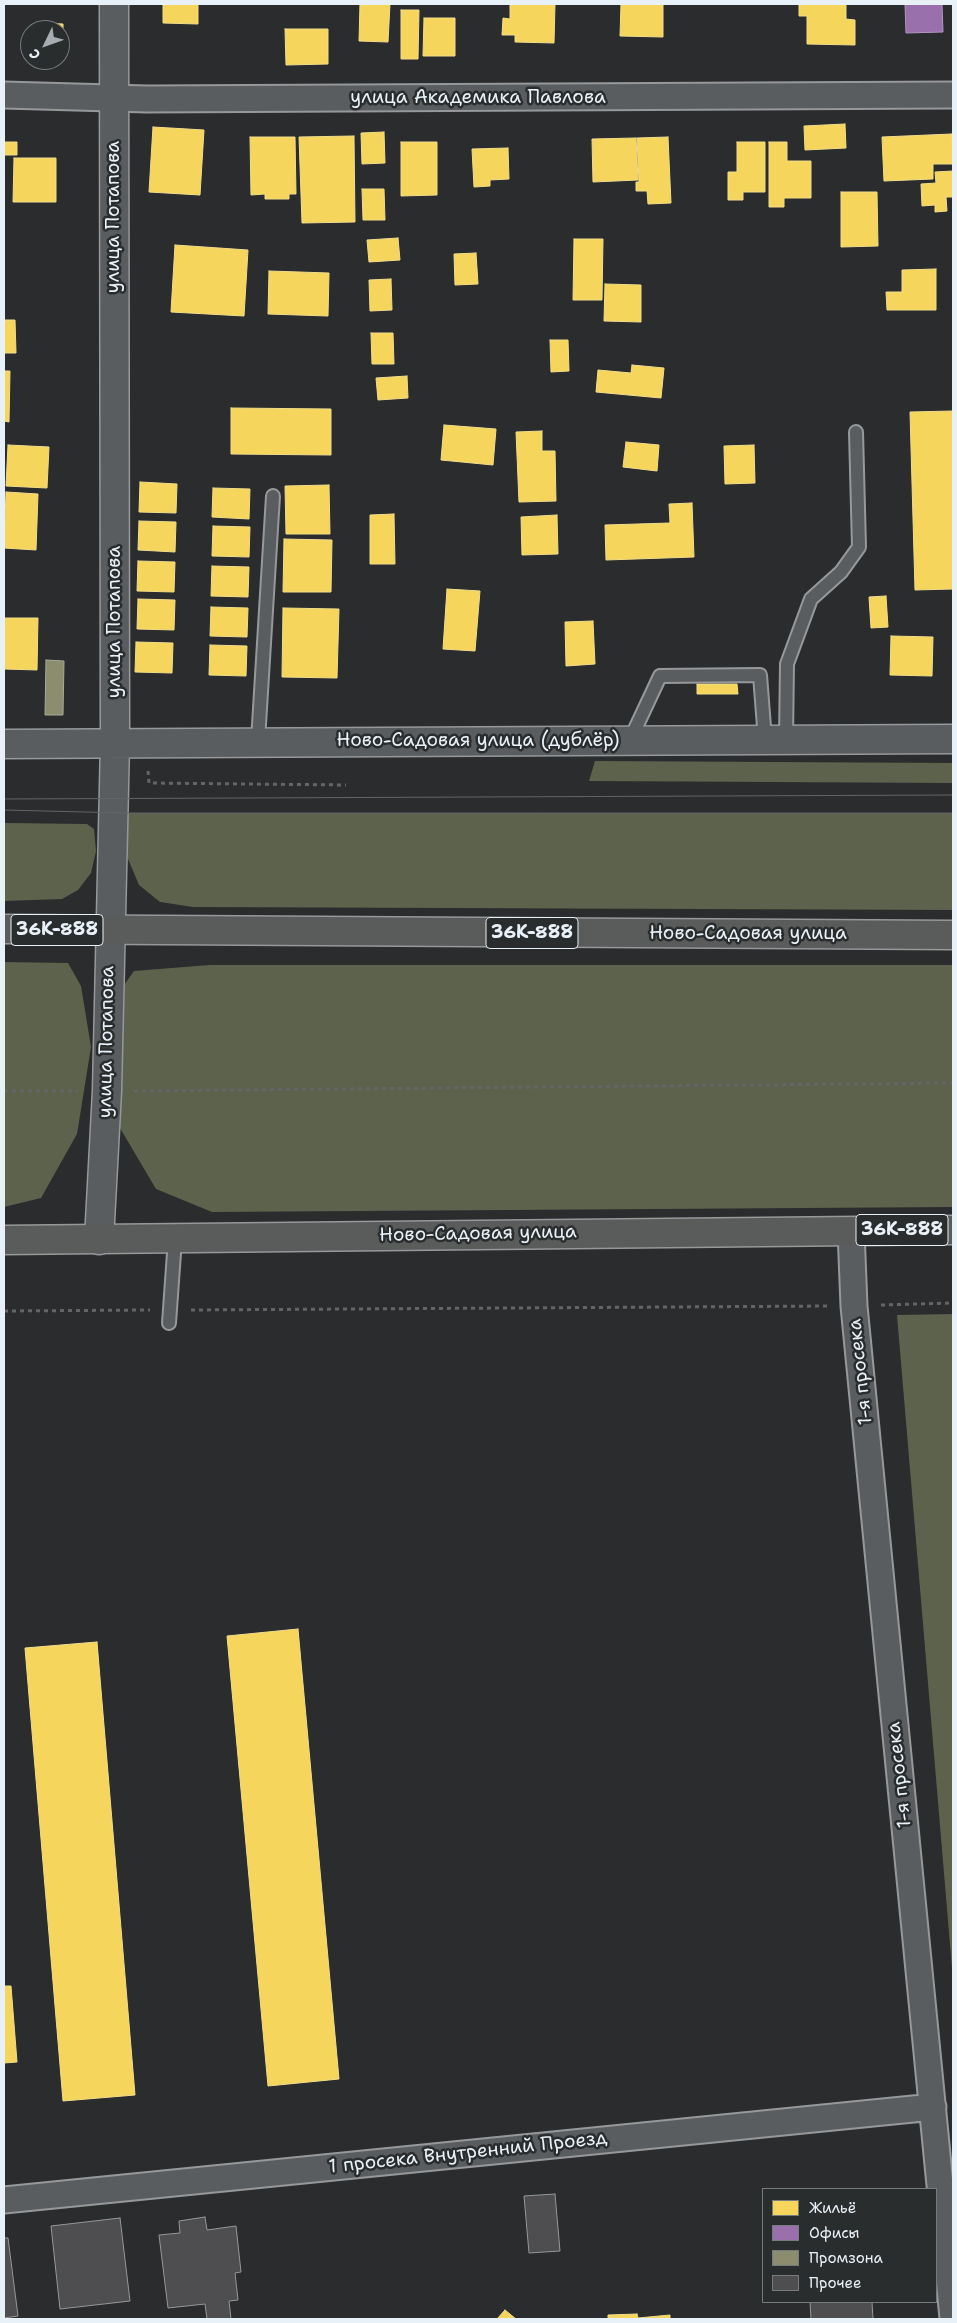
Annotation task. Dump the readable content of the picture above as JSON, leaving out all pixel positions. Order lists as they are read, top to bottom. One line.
{"streets":{"main road":["36К-888","Ново-Садовая улица"],"street":["улица Академика Павлова","улица Потапова","Ново-Садовая улица (дублёр)","1-я просека","1 просека Внутренний Проезд"]},"crossings":[["улица Академика Павлова","улица Потапова"],["улица Потапова","Ново-Садовая улица (дублёр)"],["улица Потапова","Ново-Садовая улица"],["Ново-Садовая улица","1-я просека"],["1-я просека","1 просека Внутренний Проезд"]],"legend":["Жильё","Офисы","Промзона","Прочее"],"north":"bottom left"}
